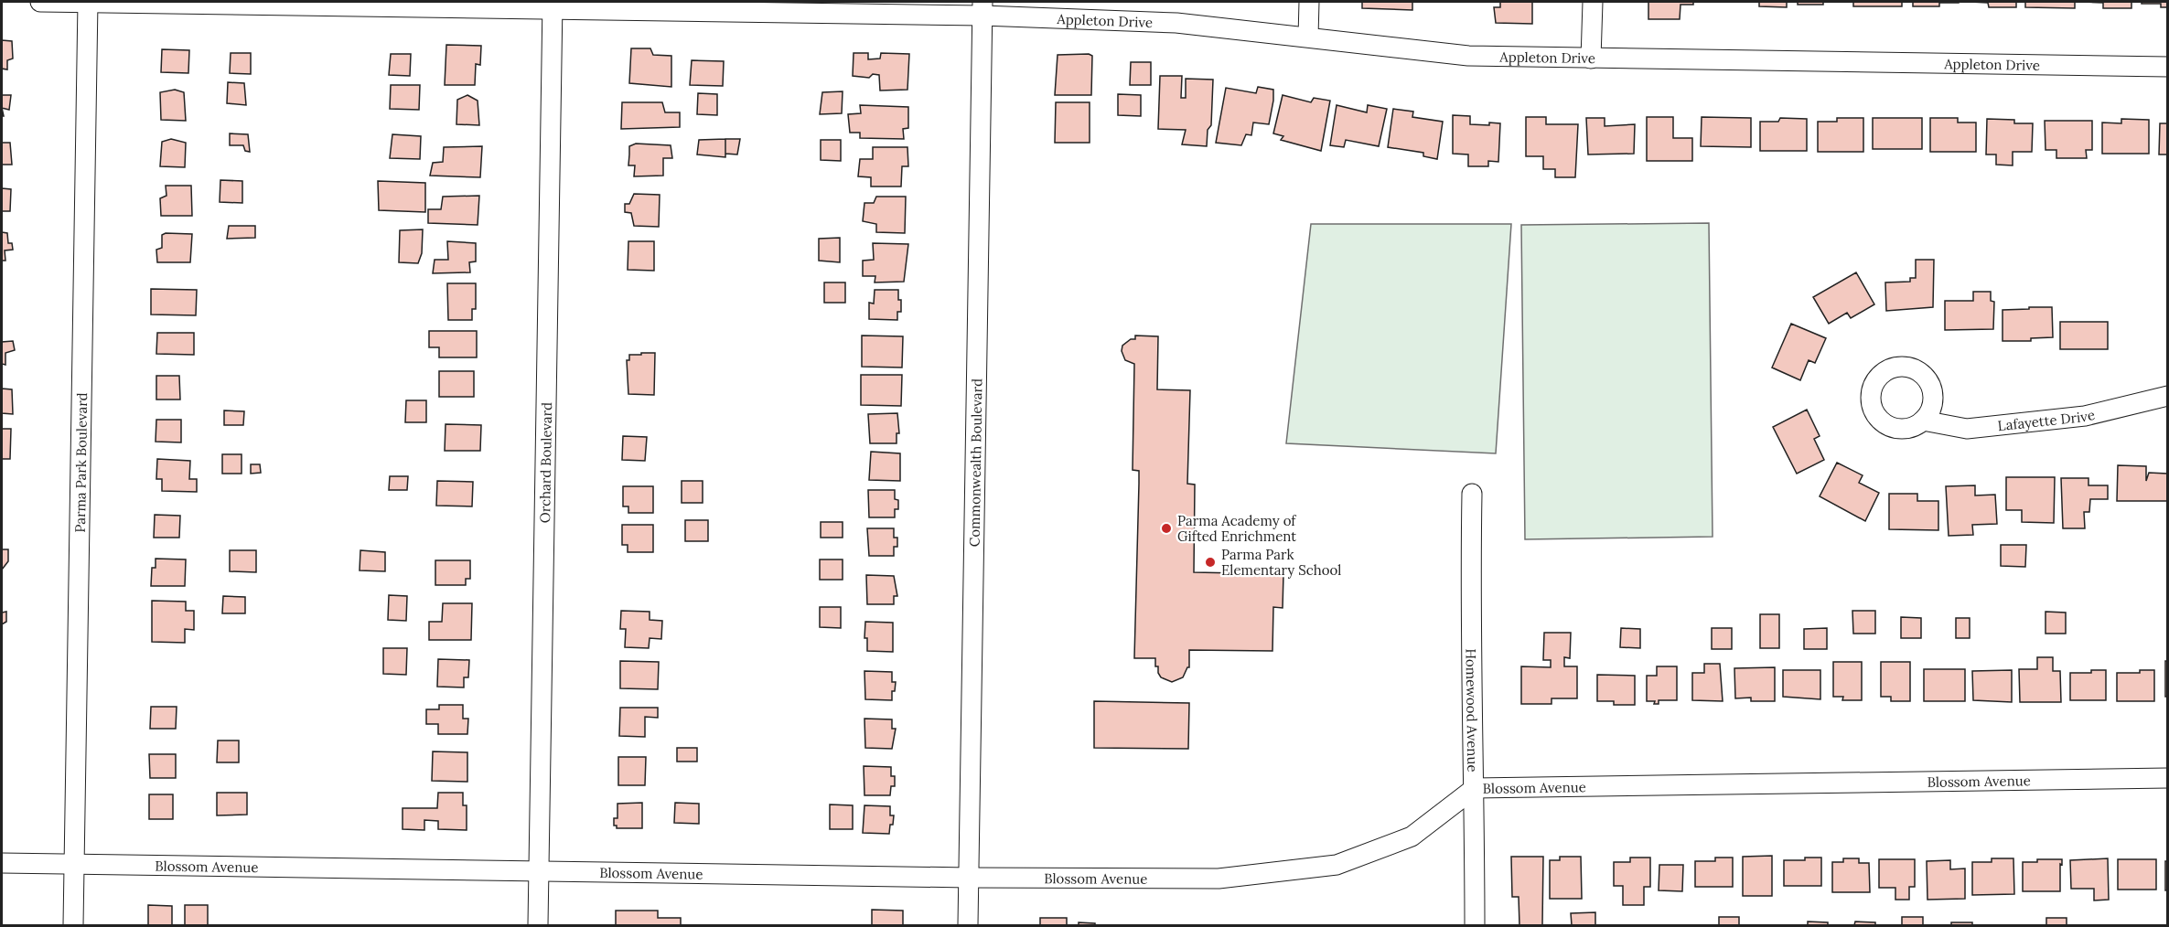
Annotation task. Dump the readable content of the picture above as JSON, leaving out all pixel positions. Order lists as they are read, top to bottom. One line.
{"streets":{"street":["Appleton Drive","Lafayette Drive","Parma Park Boulevard","Orchard Boulevard","Commonwealth Boulevard","Homewood Avenue","Blossom Avenue"]},"crossings":[["Appleton Drive","Parma Park Boulevard"],["Appleton Drive","Orchard Boulevard"],["Appleton Drive","Commonwealth Boulevard"],["Parma Park Boulevard","Blossom Avenue"],["Orchard Boulevard","Blossom Avenue"],["Commonwealth Boulevard","Blossom Avenue"],["Homewood Avenue","Blossom Avenue"]],"places":["Parma Academy of Gifted Enrichment","Parma Park Elementary School"]}
